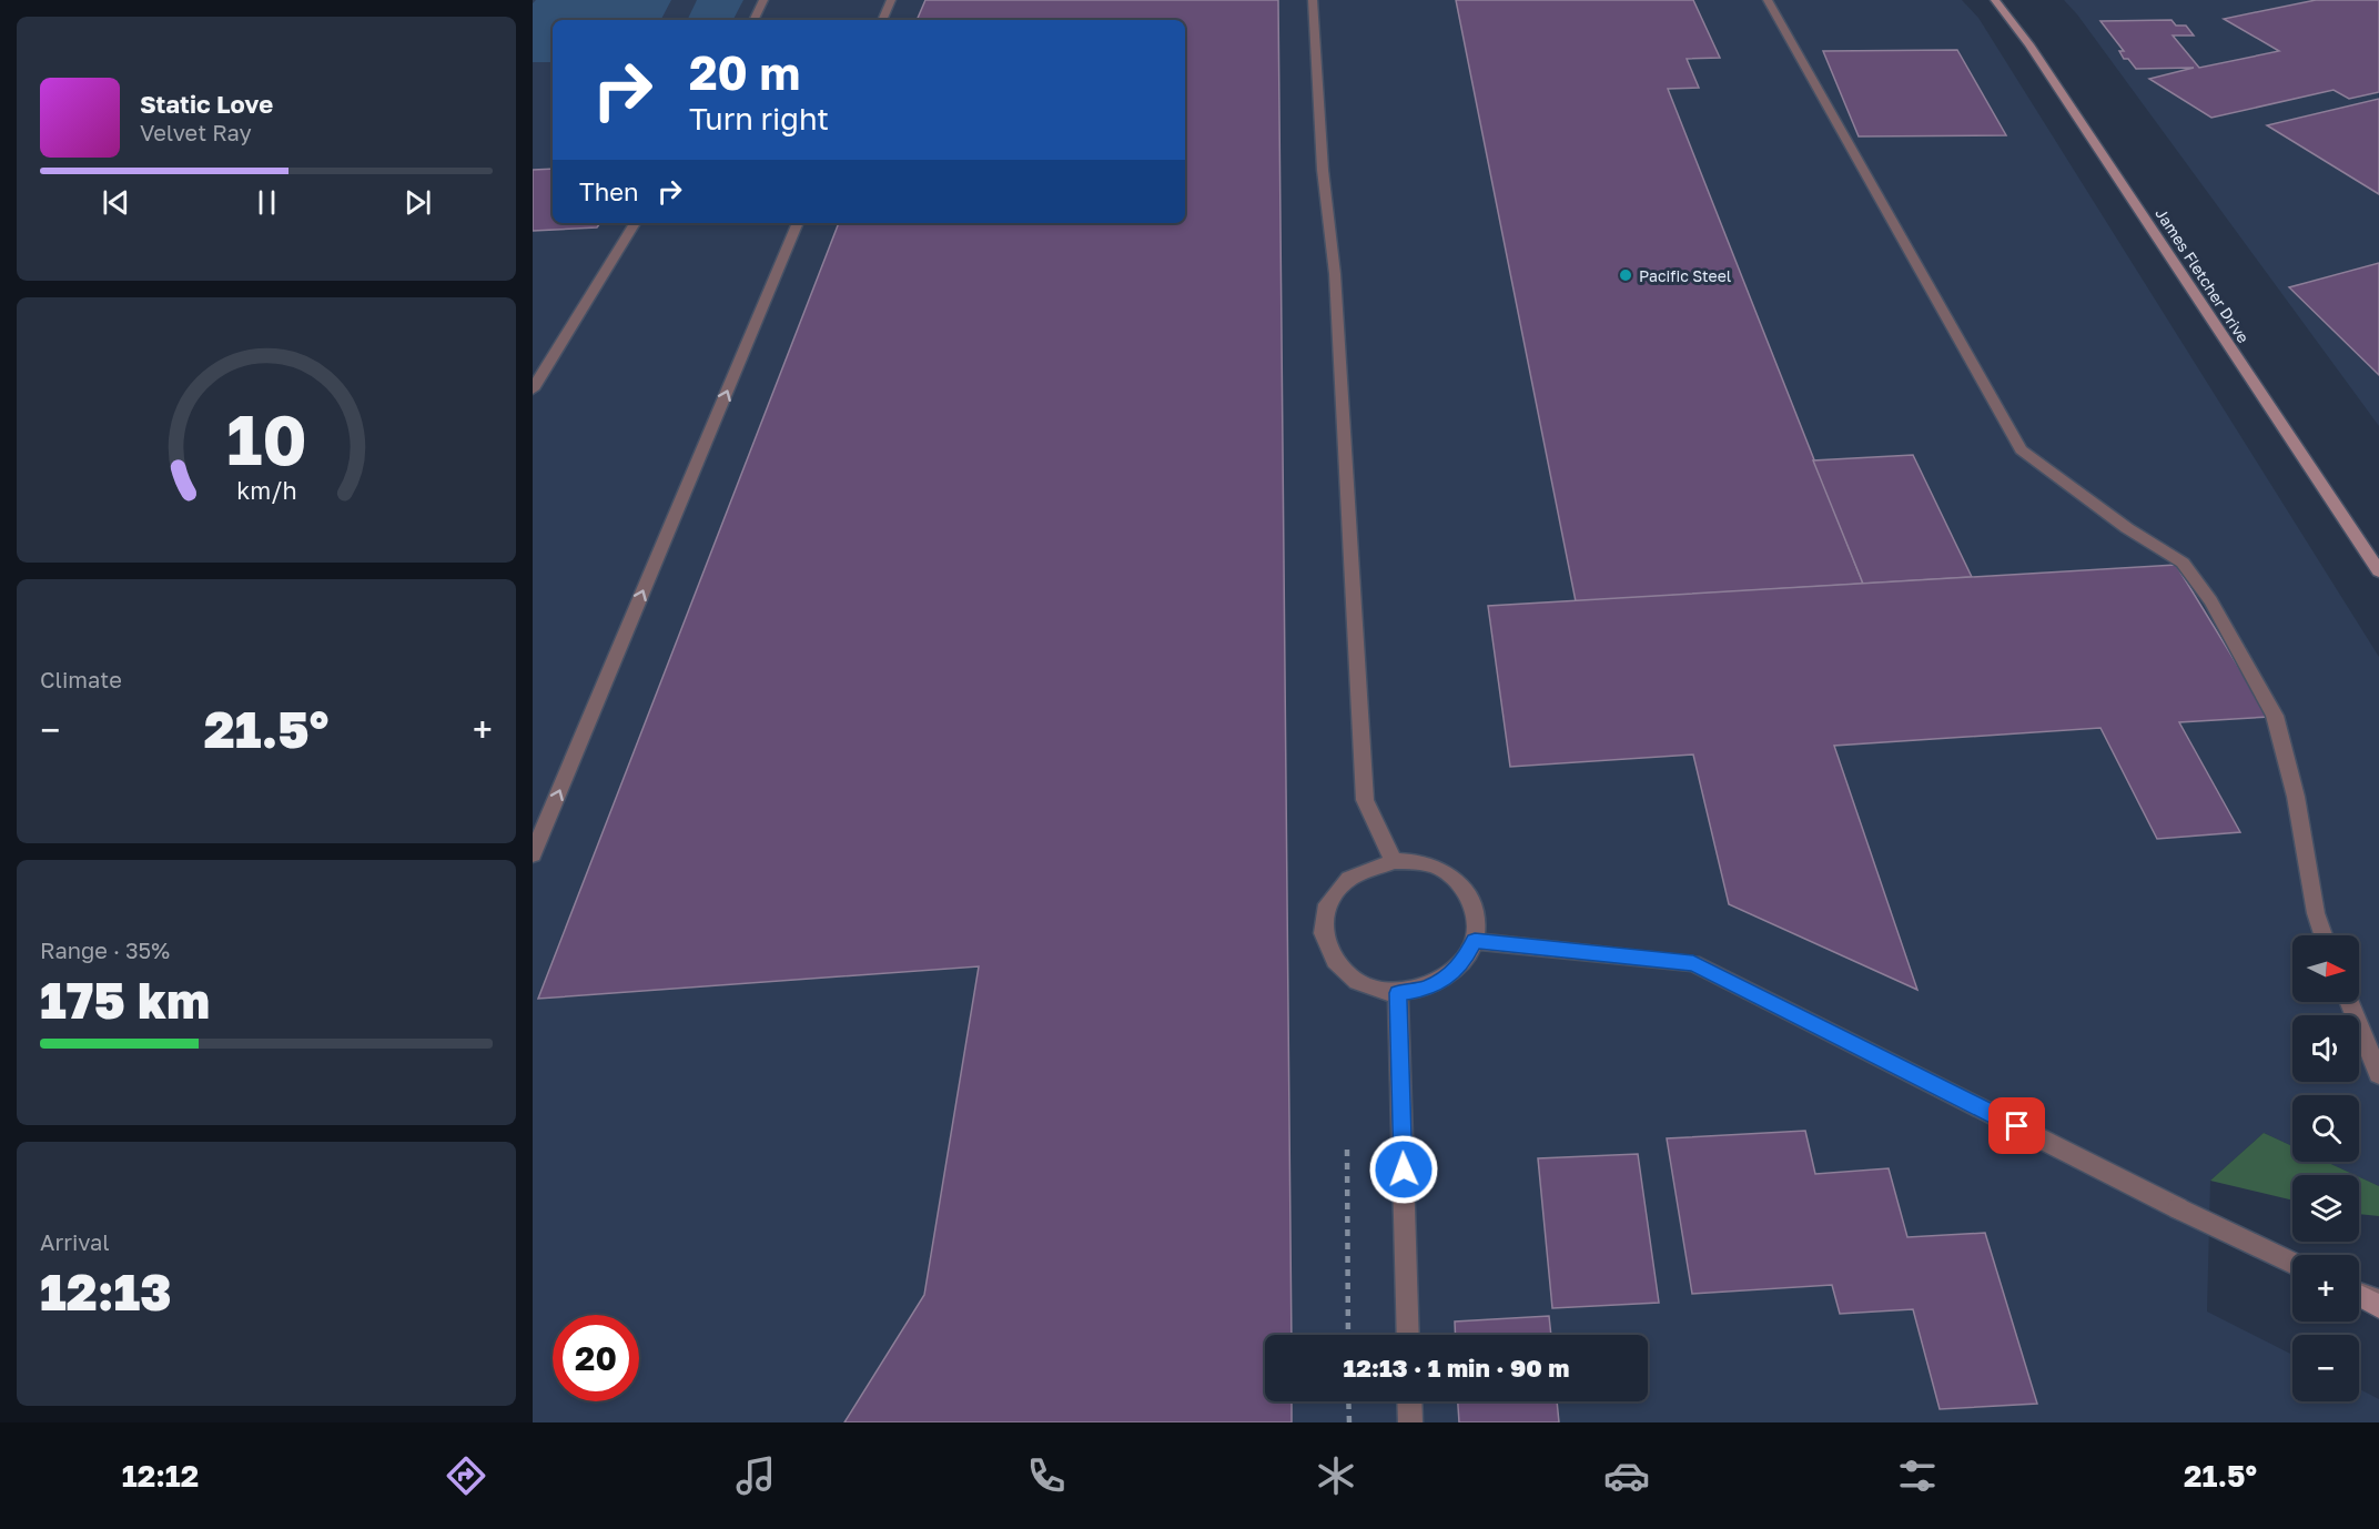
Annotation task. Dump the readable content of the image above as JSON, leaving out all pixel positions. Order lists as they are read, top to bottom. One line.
{"streets":{"main road":["James Fletcher Drive"]},"places":["Pacific Steel"],"north":"right","page":{"turn":["20 m","Turn right"],"song":["Static Love","Velvet Ray"],"then":"Then","tile":["Climate",["Range · 35%","175 km"],["Arrival","12:13"]],"heat":["−","21.5°","+"],"map_buttons":["+","−"],"limit":"20","trip":"12:13 · 1 min · 90 m","tabs":["12:12","21.5°"],"gauge":["10","km/h"]}}
